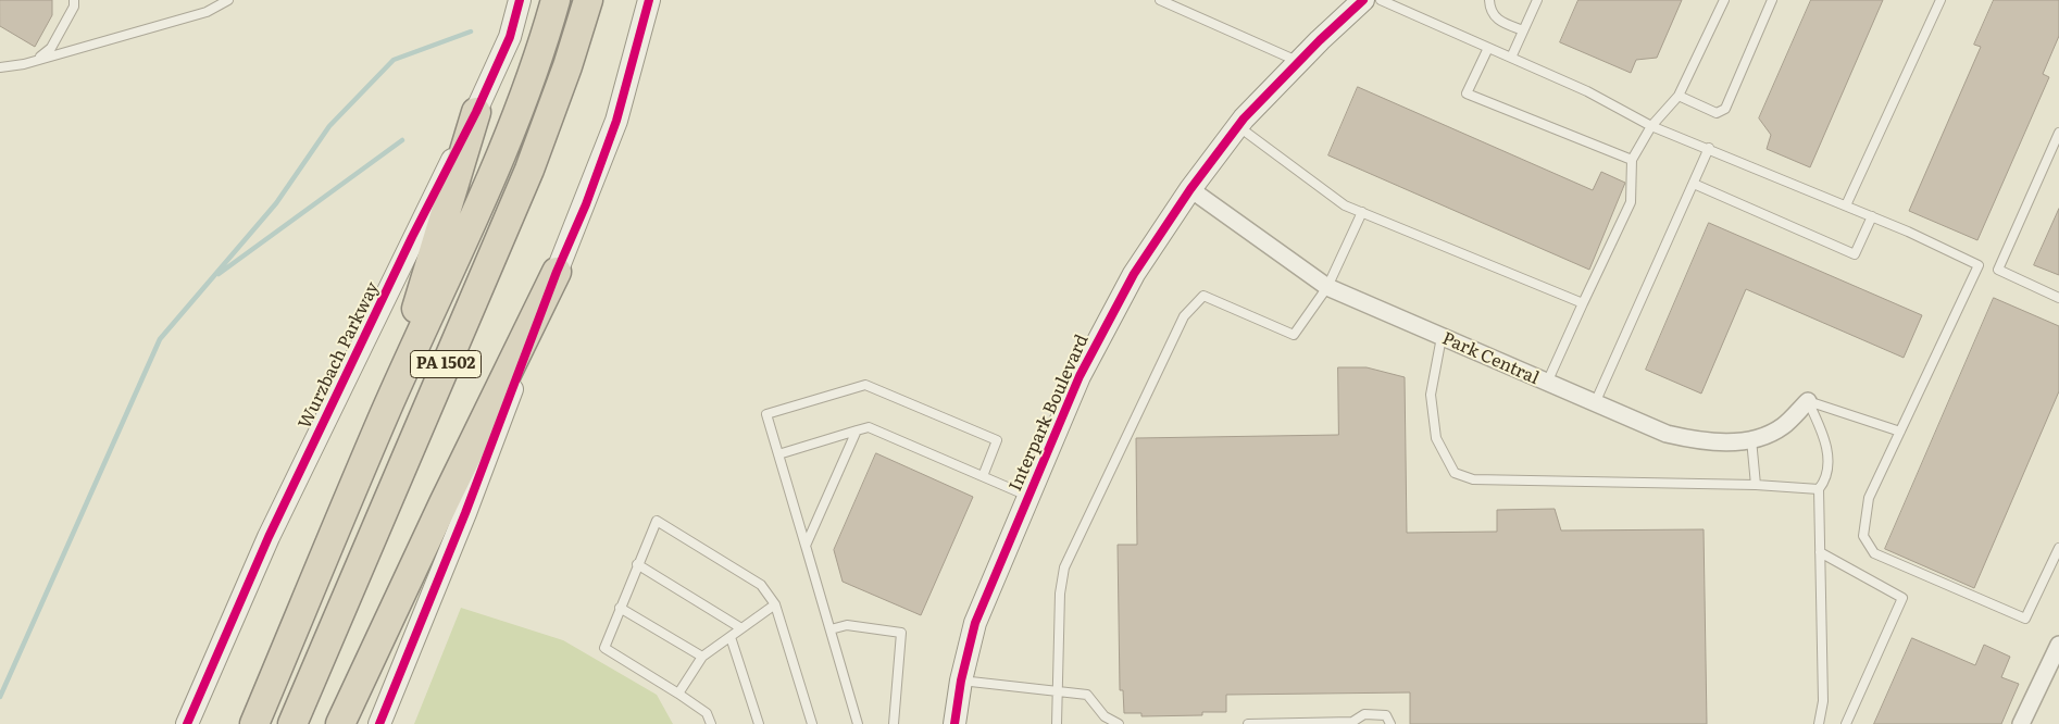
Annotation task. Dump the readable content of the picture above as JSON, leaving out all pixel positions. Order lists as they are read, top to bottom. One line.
{"streets":{"highway":["PA 1502"],"main road":["Wurzbach Parkway","Interpark Boulevard"],"street":["Park Central"]},"crossings":[["Park Central","Interpark Boulevard"]]}
